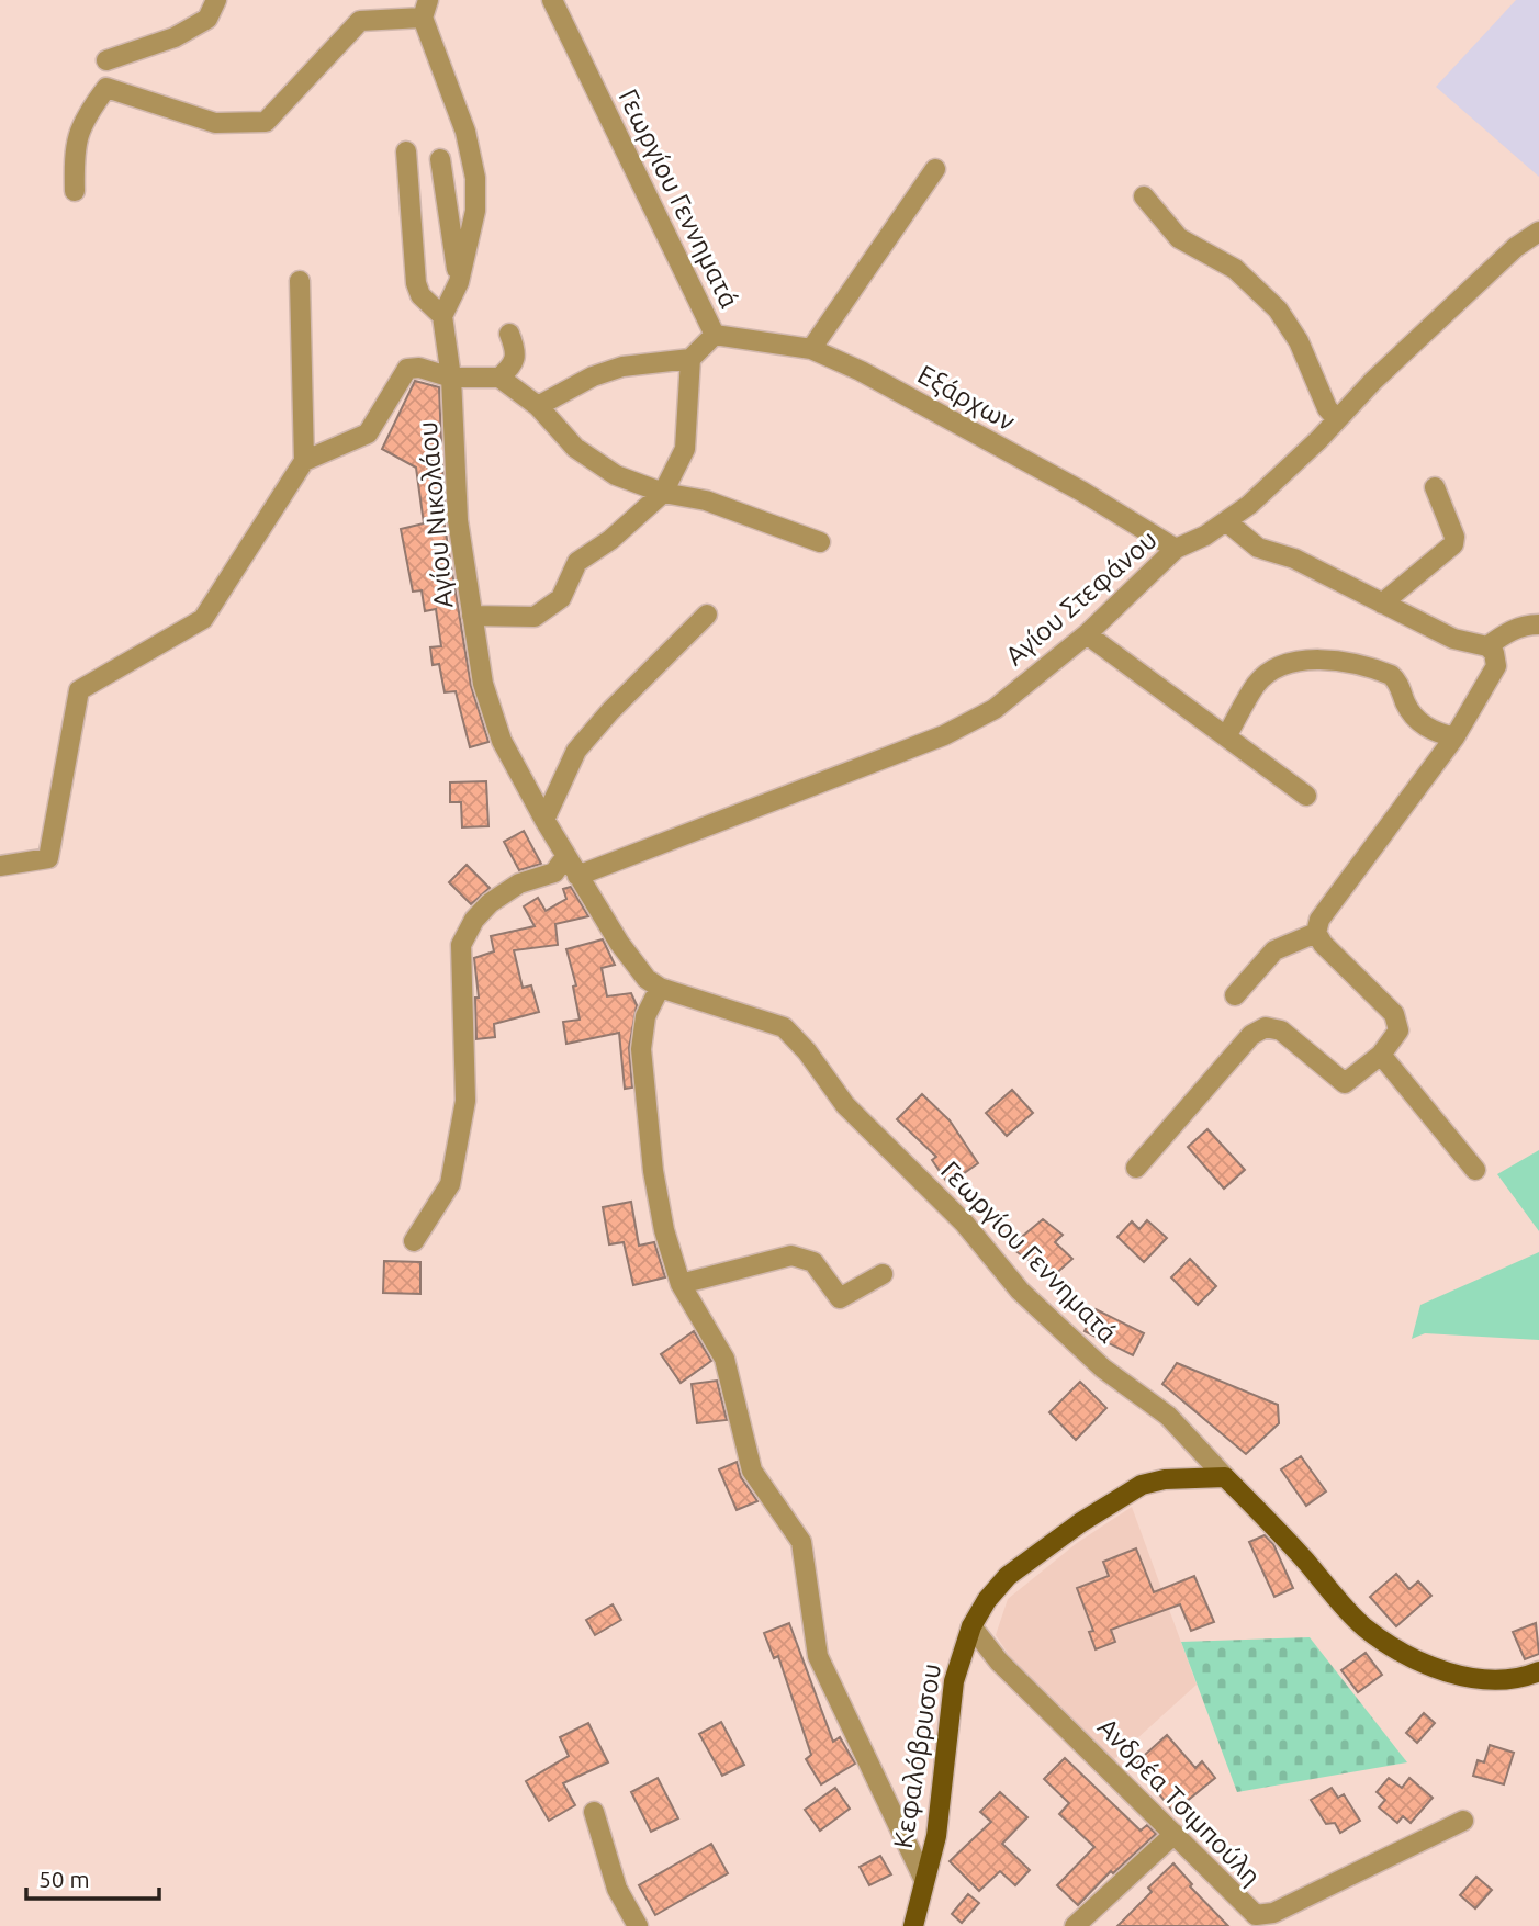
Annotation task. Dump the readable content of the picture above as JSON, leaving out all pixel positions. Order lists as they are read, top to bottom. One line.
{"streets":{"main road":["Γεωργίου Γεννηματά","Κεφαλόβρυσου"],"street":["Εξάρχων","Αγίου Νικολάου","Αγίου Στεφάνου","Ανδρέα Τσιμπούλη"]},"crossings":[["Γεωργίου Γεννηματά","Εξάρχων"],["Γεωργίου Γεννηματά","Αγίου Νικολάου"],["Γεωργίου Γεννηματά","Κεφαλόβρυσου"],["Εξάρχων","Αγίου Στεφάνου"],["Αγίου Νικολάου","Αγίου Στεφάνου"],["Κεφαλόβρυσου","Ανδρέα Τσιμπούλη"]],"scale_bar":"50 m"}
